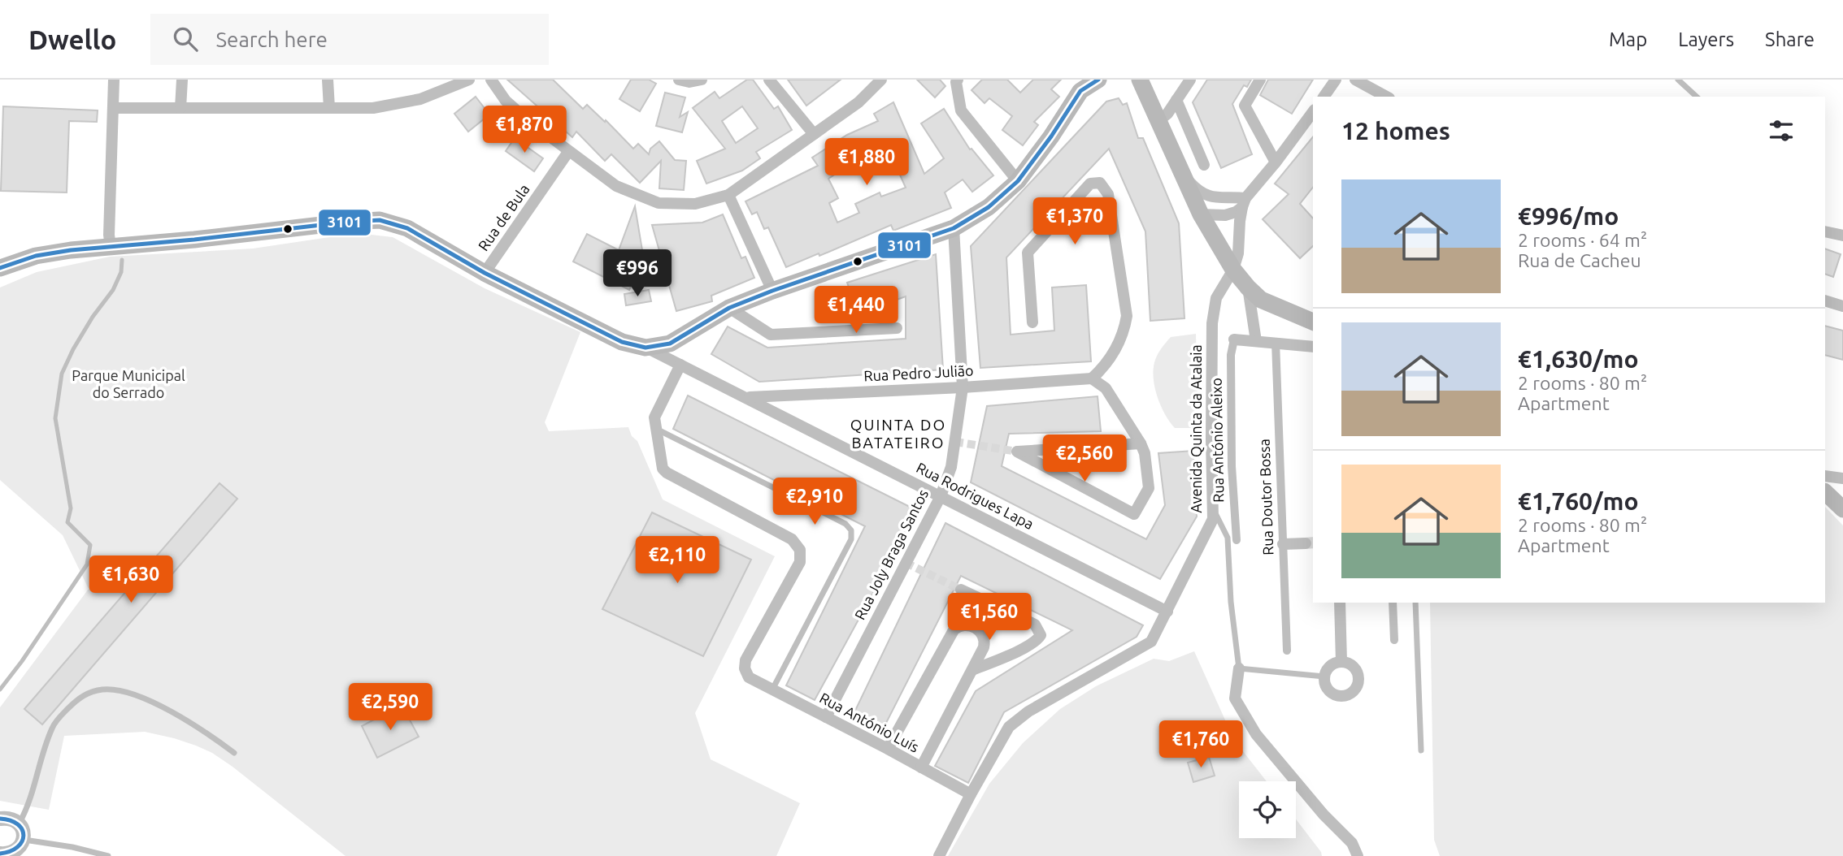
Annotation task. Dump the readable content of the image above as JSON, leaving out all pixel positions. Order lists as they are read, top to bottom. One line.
{"streets":{"street":["Rua de Bula","Rua Pedro Julião","Avenida Quinta da Atalaia","Rua António Aleixo","Rua Rodrigues Lapa","Rua Doutor Bossa","Rua Joly Braga Santos","Rua António Luís"]},"crossings":[["Rua Pedro Julião","Rua Rodrigues Lapa"],["Rua Pedro Julião","Rua Joly Braga Santos"],["Avenida Quinta da Atalaia","Rua Rodrigues Lapa"],["Avenida Quinta da Atalaia","Rua António Luís"],["Rua Rodrigues Lapa","Rua Joly Braga Santos"],["Rua Joly Braga Santos","Rua António Luís"]],"districts":["QUINTA DO BATATEIRO"],"parks":["Parque Municipal do Serrado"],"lines":["transit line 3101"],"page":{"header":"Dwello","search":"Search here","nav":["Map","Layers","Share"],"heading":"12 homes","price":["€1,870","€1,880","€1,370","€996","€1,440","€2,560","€2,910","€2,110","€1,630","€1,560","€2,590","€1,760"],"list":[{"name":"€996/mo","note":"2 rooms · 64 m² · Rua de Cacheu"},{"name":"€1,630/mo","note":"2 rooms · 80 m² · Apartment"},{"name":"€1,760/mo","note":"2 rooms · 80 m² · Apartment"}]}}
